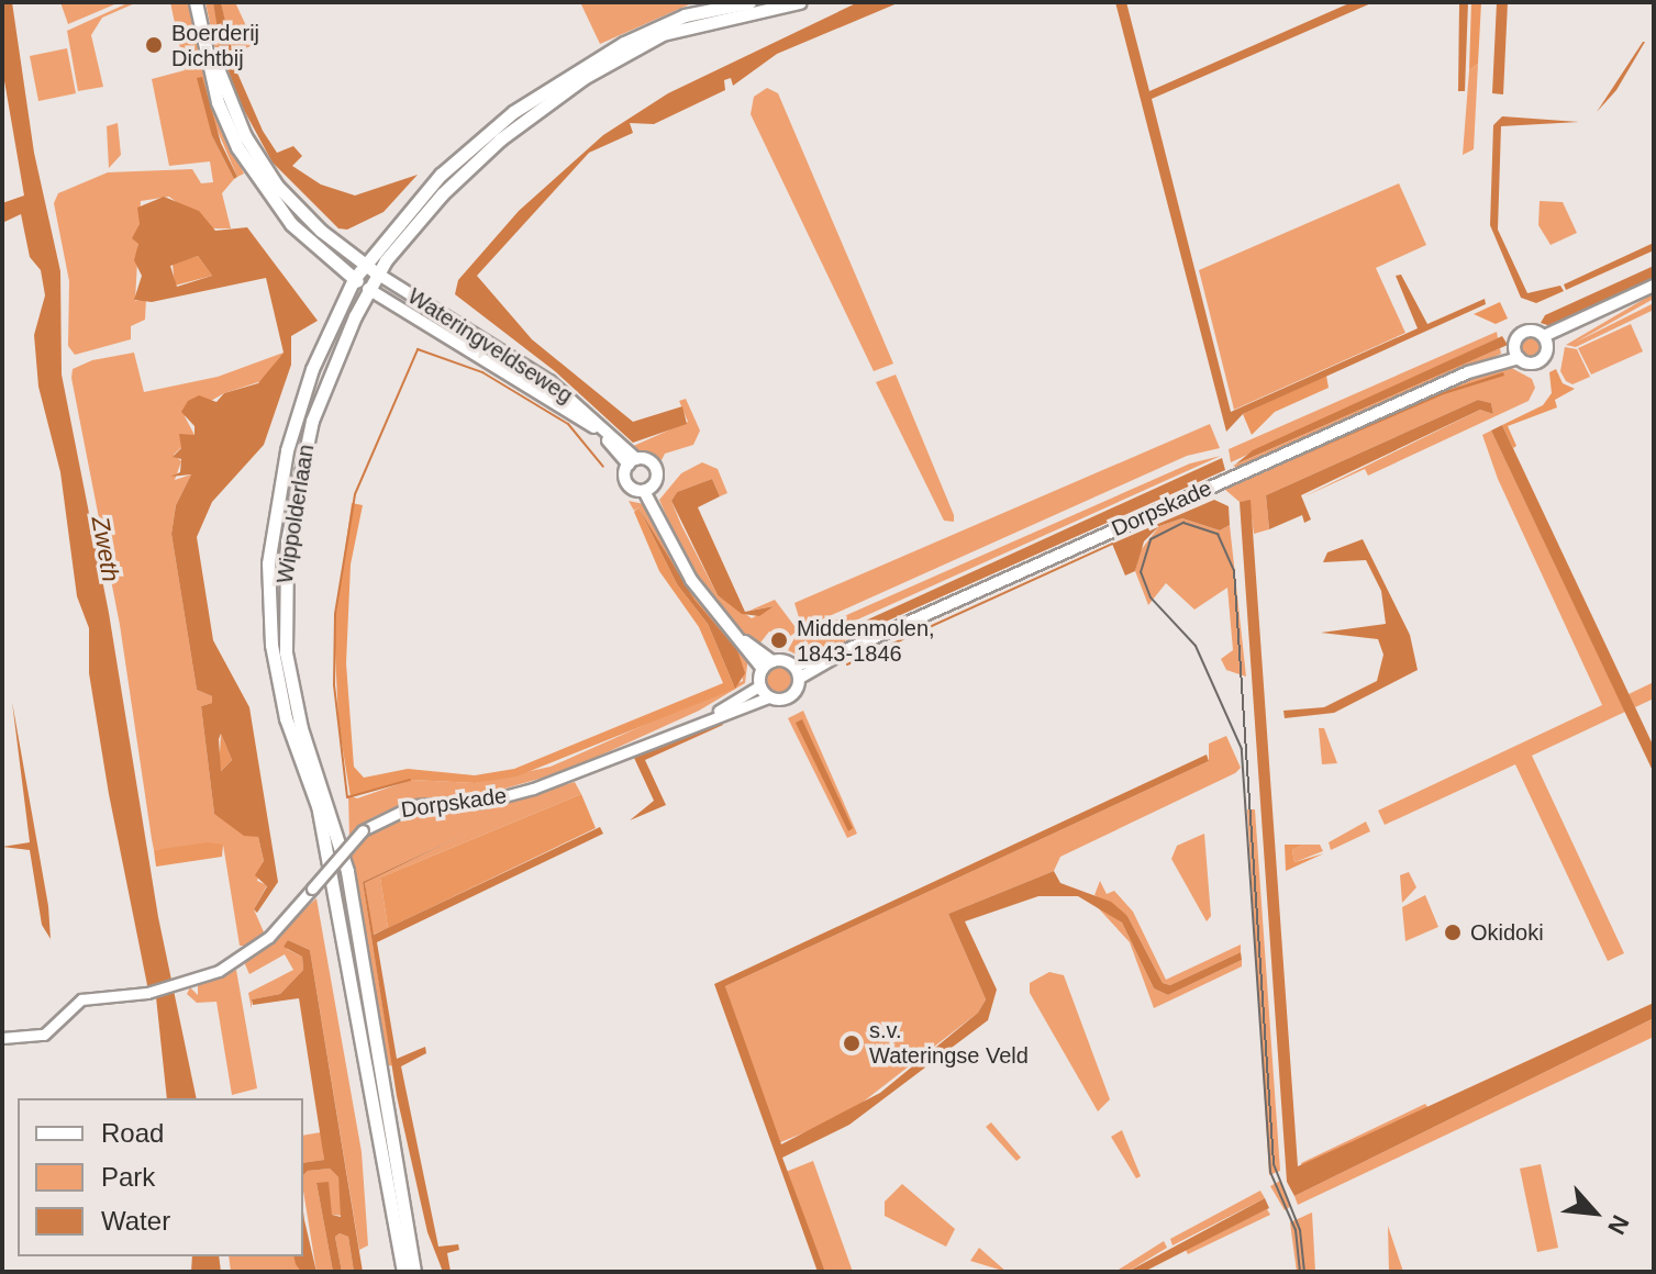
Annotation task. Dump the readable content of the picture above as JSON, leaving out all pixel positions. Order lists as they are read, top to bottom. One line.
{"streets":{"main road":["Wateringveldseweg","Dorpskade","Wippolderlaan"]},"crossings":[["Wateringveldseweg","Wippolderlaan"]],"water":["Zweth"],"places":["Boerderij Dichtbij","Middenmolen, 1843-1846","Okidoki","s.v. Wateringse Veld"],"legend":["Road","Park","Water"],"north":"bottom right"}
